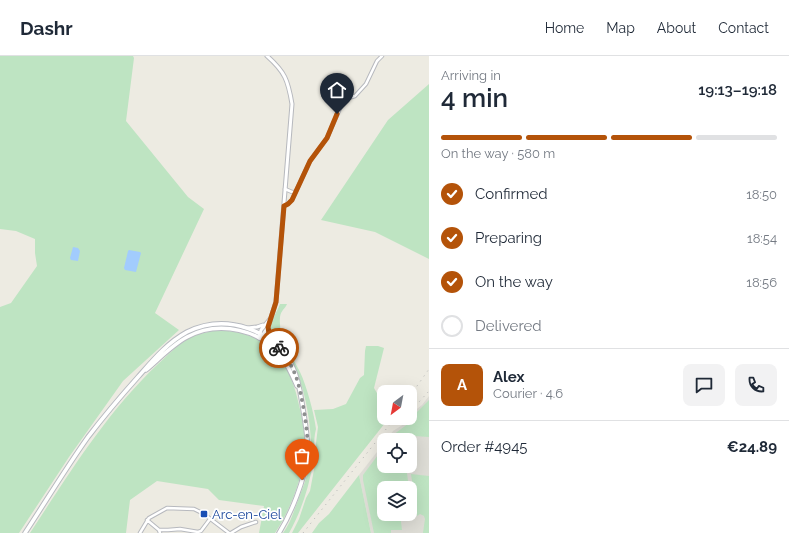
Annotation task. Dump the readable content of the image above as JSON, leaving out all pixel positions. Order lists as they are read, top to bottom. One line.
{"places":{"transit":["Arc-en-Ciel"]},"north":"bottom left","page":{"header":"Dashr","nav":["Home","Map","About","Contact"],"heading":["4 min","Arriving in","19:13–19:18"],"panel":["Alex","Courier · 4.6","Order #4945","€24.89"],"bar":"On the way · 580 m","list":[["Confirmed","18:50"],["Preparing","18:54"],["On the way","18:56"],"Delivered"],"round":"A"}}
